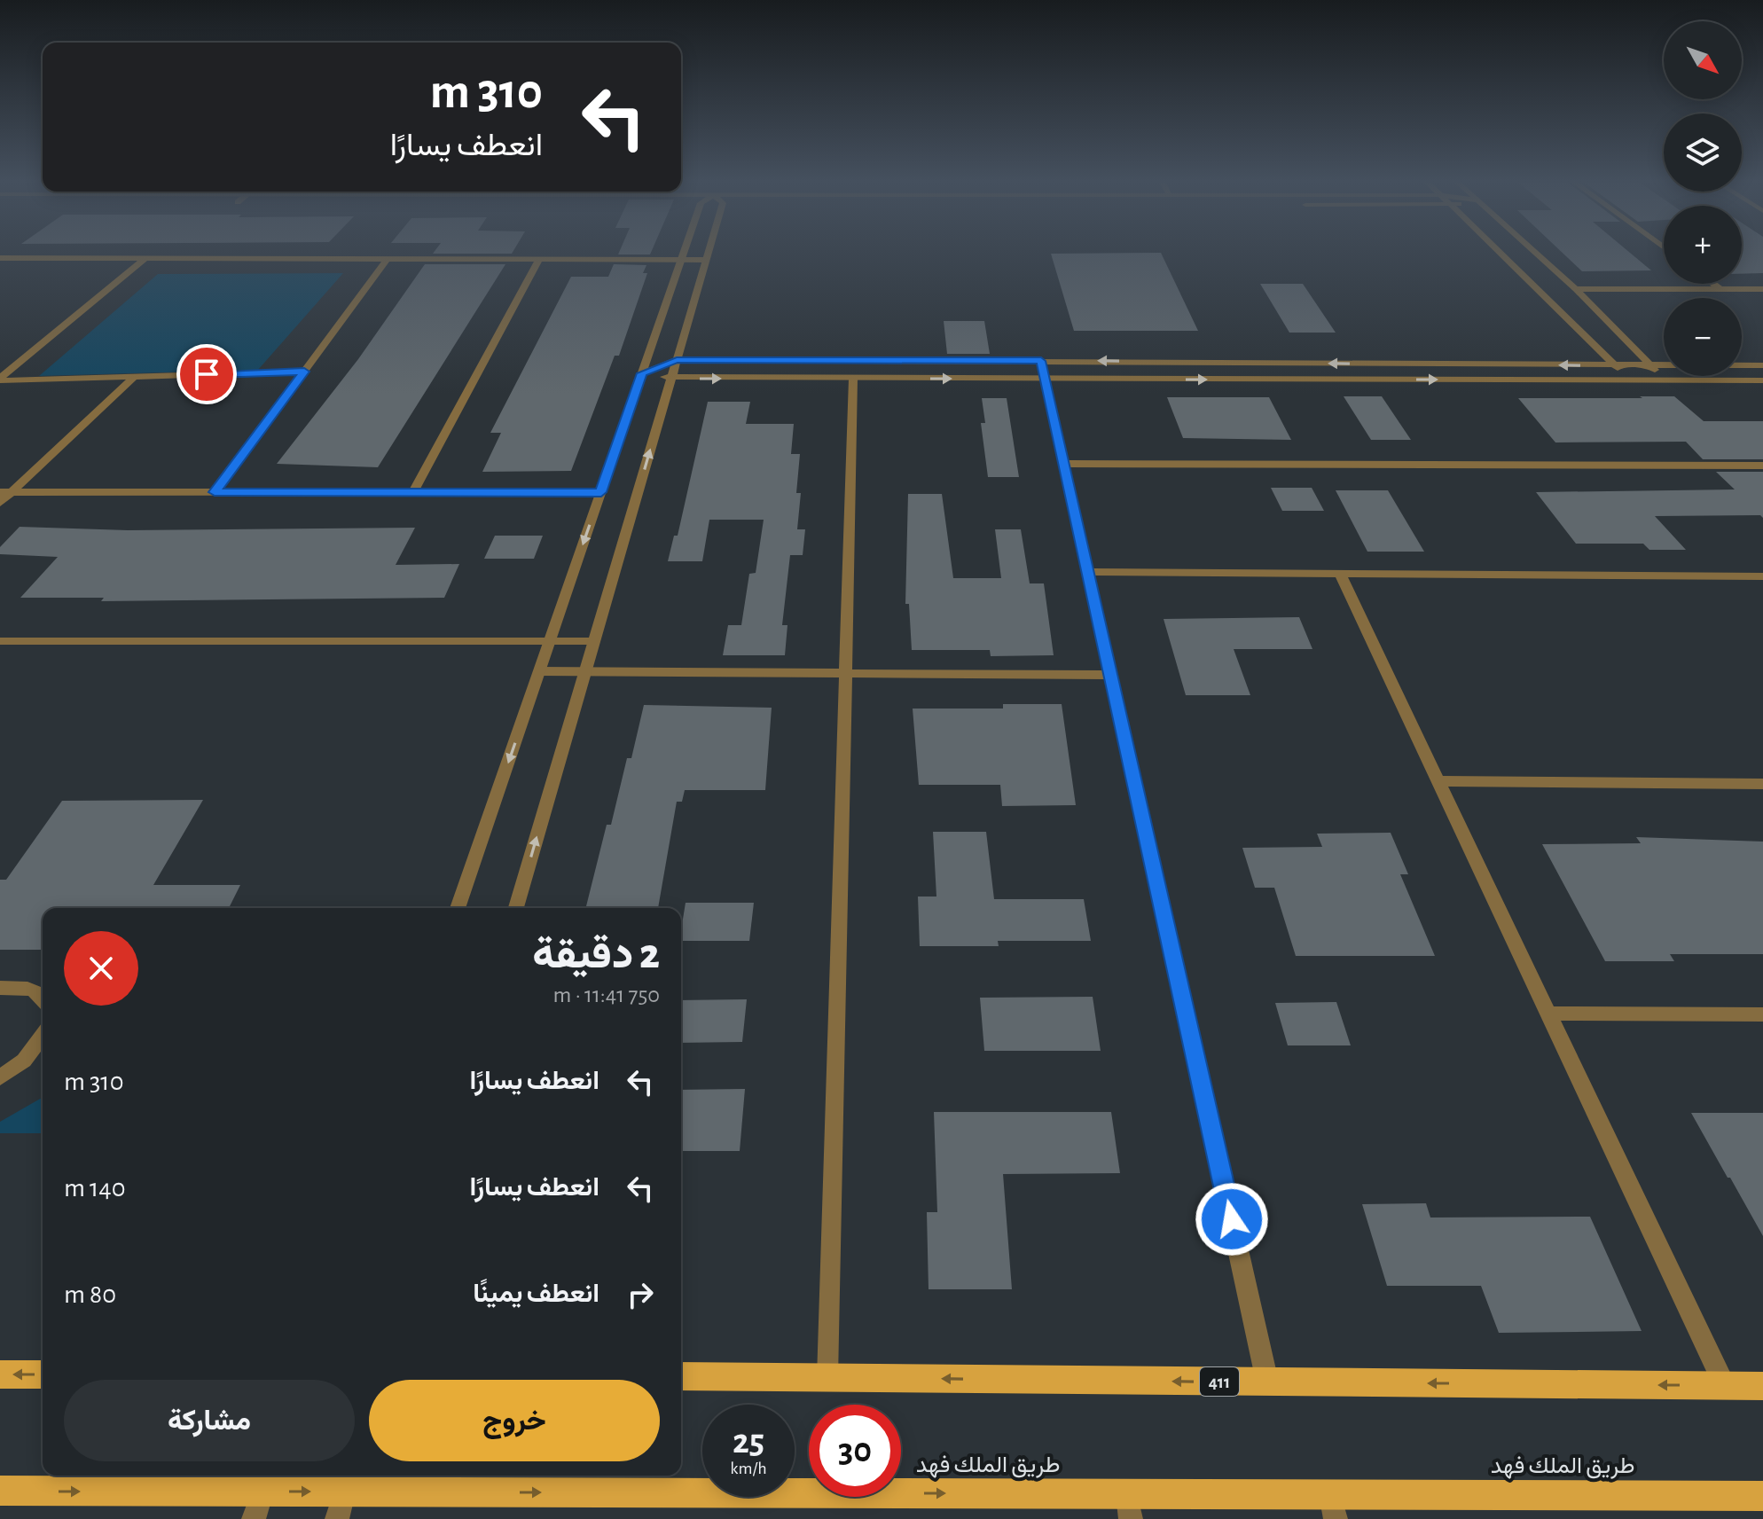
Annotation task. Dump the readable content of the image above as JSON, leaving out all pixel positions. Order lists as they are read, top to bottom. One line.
{"streets":{"main road":["411","طريق الملك فهد"]},"north":"bottom right","page":{"map_buttons":["+","−"],"turn":["310 m","انعطف يسارًا"],"heading":["2 دقيقة","750 m · 11:41"],"list":[{"name":"انعطف يسارًا","value":"310 m"},{"name":"انعطف يسارًا","value":"140 m"},{"name":"انعطف يمينًا","value":"80 m"}],"buttons":["خروج","مشاركة"],"speed":"25 km/h","limit":"30"}}
